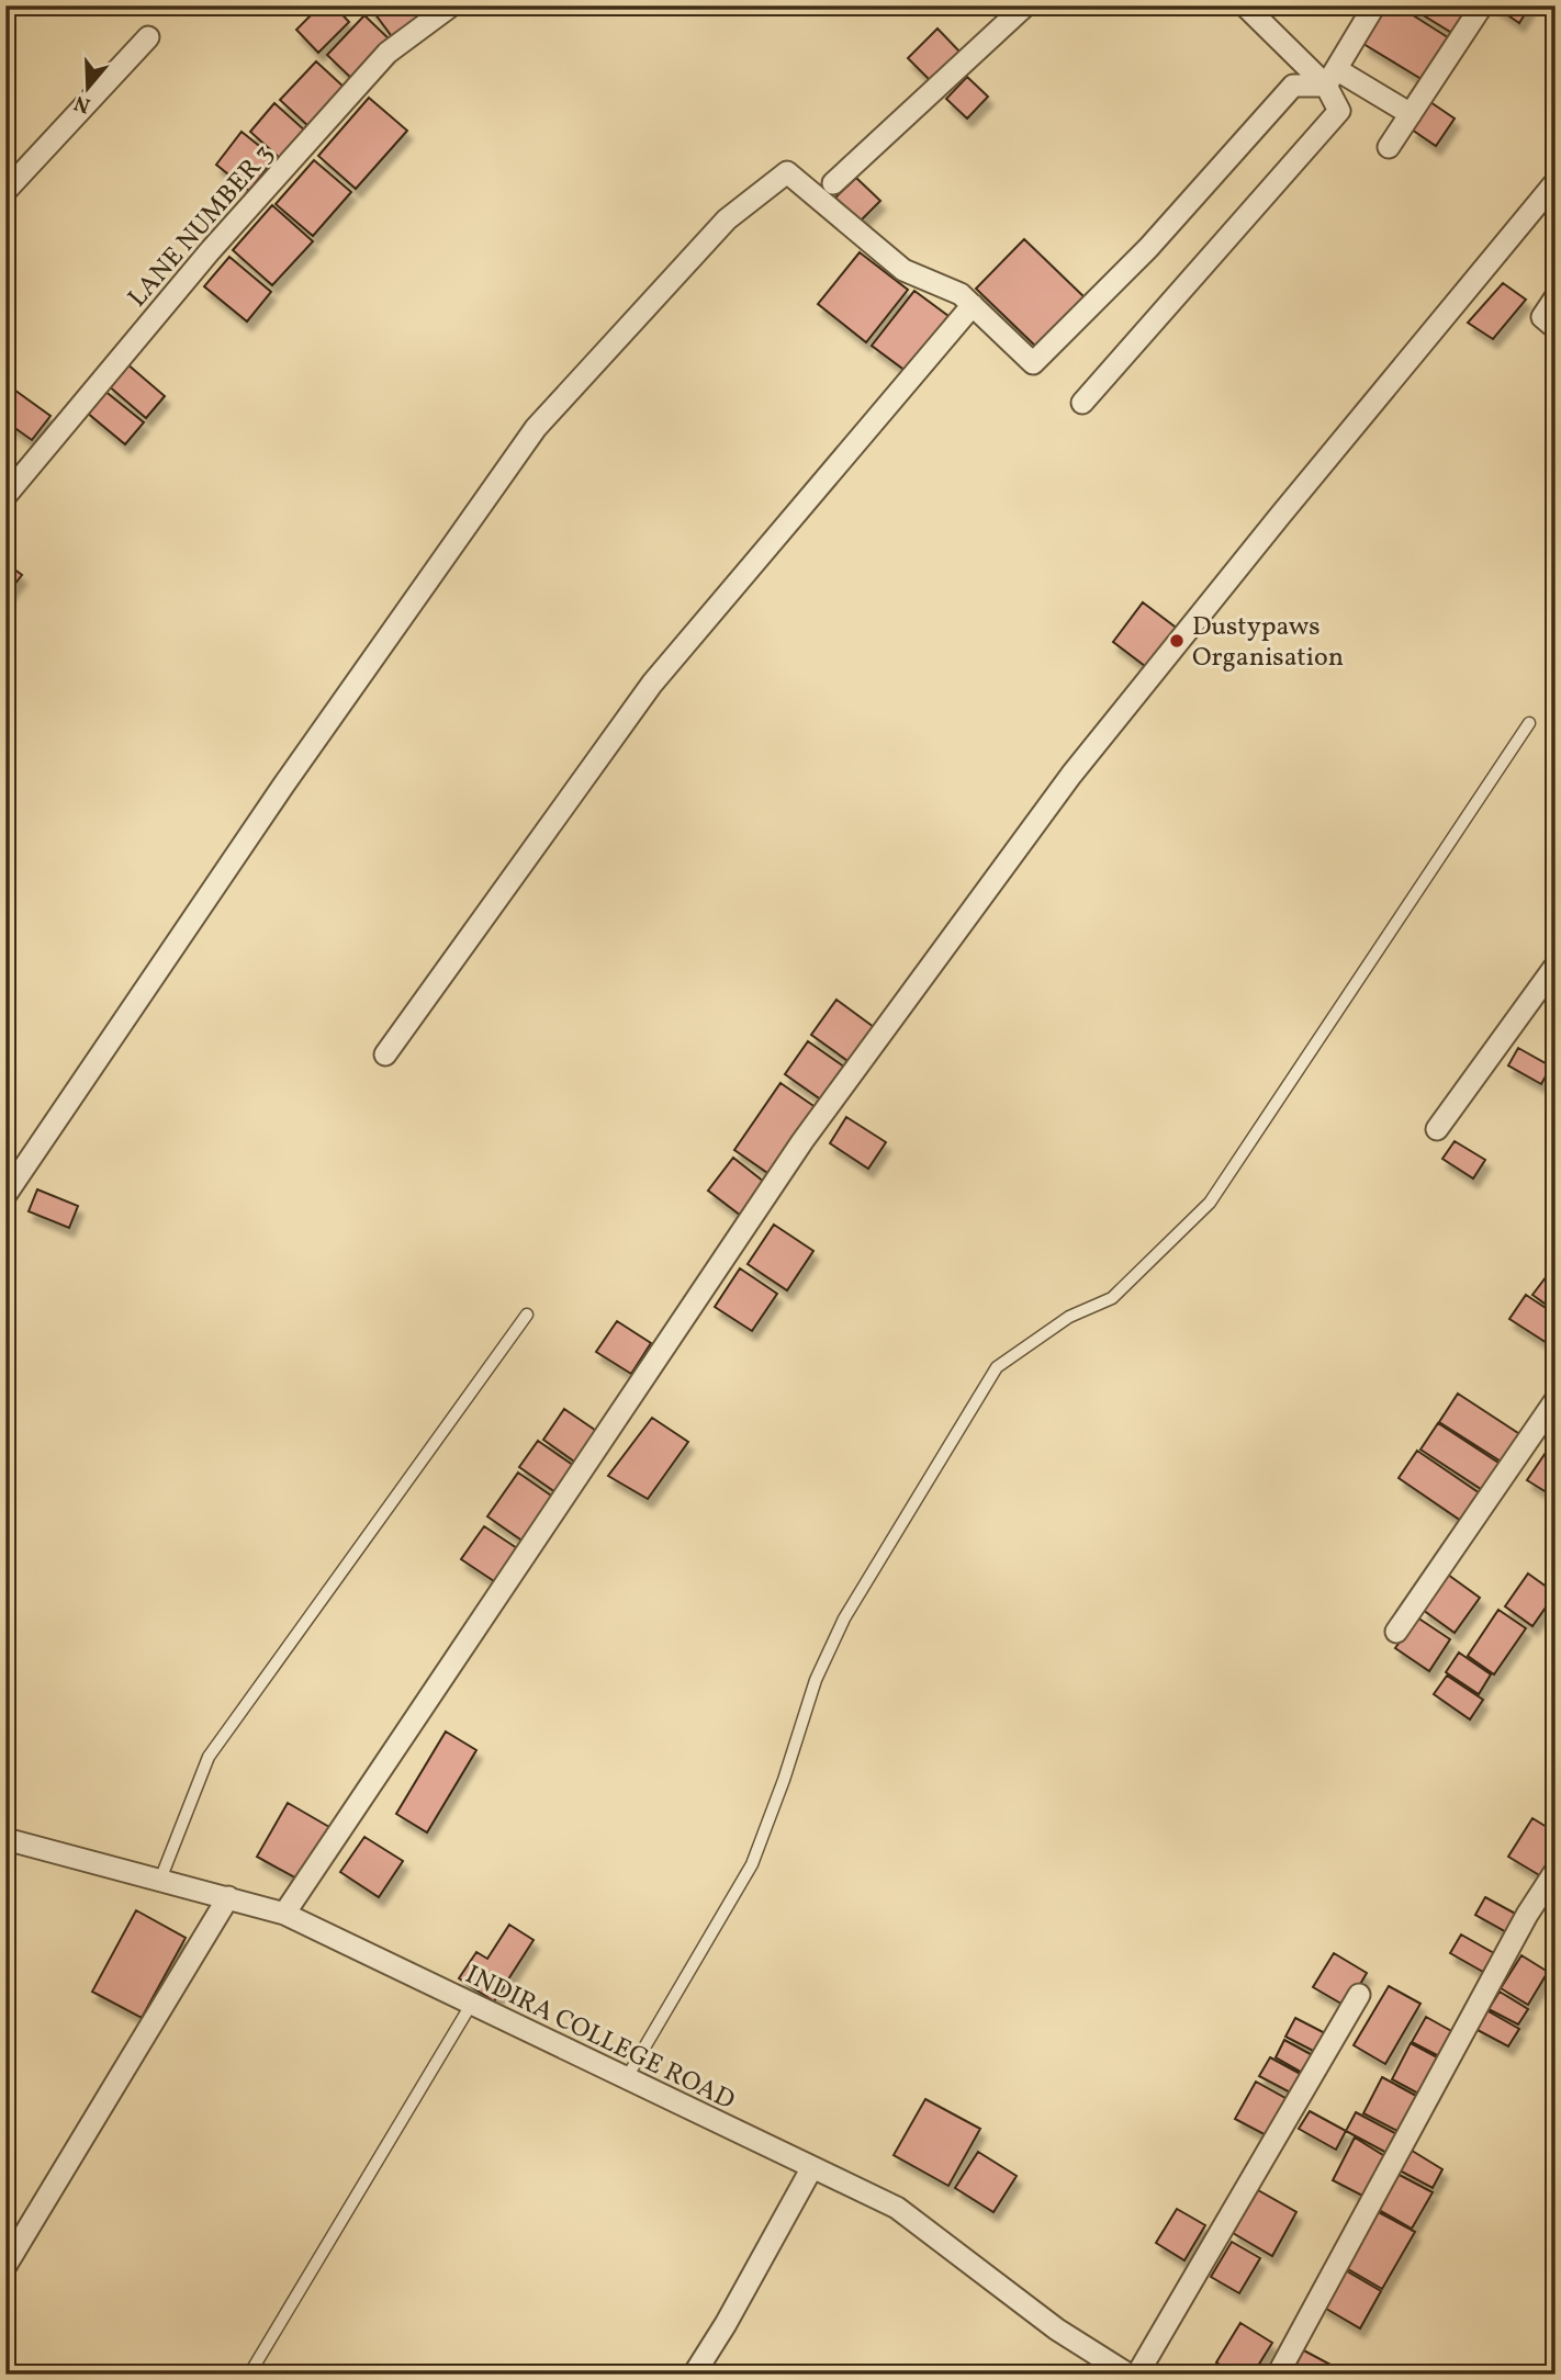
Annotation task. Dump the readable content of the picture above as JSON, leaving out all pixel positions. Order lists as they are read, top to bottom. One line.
{"streets":{"street":["LANE NUMBER 3","INDIRA COLLEGE ROAD"]},"places":["Dustypaws Organisation"],"north":"bottom"}
